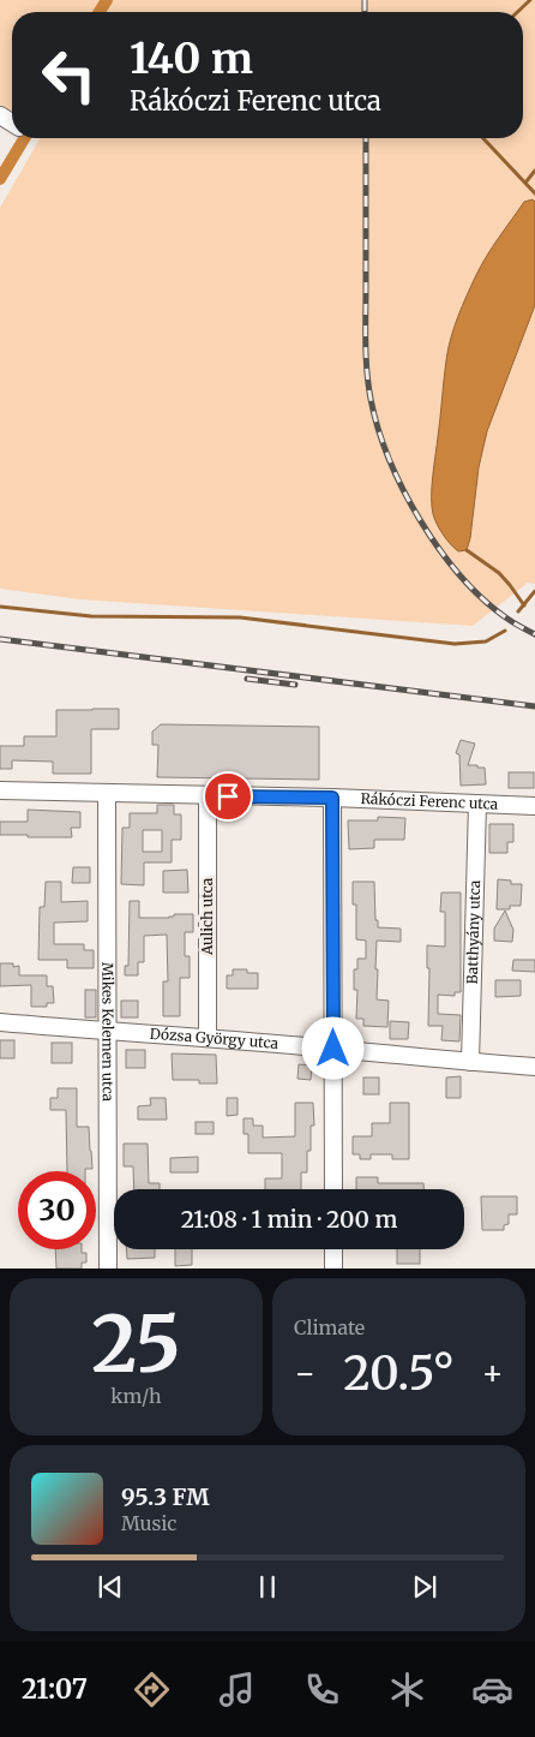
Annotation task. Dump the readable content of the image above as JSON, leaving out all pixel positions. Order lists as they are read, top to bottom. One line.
{"streets":{"street":["Rákóczi Ferenc utca","Aulich utca","Batthyány utca","Mikes Kelemen utca","Dózsa György utca"]},"crossings":[["Rákóczi Ferenc utca","Aulich utca"],["Rákóczi Ferenc utca","Batthyány utca"],["Rákóczi Ferenc utca","Mikes Kelemen utca"],["Aulich utca","Dózsa György utca"],["Batthyány utca","Dózsa György utca"],["Mikes Kelemen utca","Dózsa György utca"]],"page":{"turn":["140 m","Rákóczi Ferenc utca"],"limit":"30","trip":"21:08 · 1 min · 200 m","tile":[["25","km/h"],"Climate"],"heat":["−","20.5°","+"],"song":["95.3 FM","Music"],"tabs":"21:07"}}
